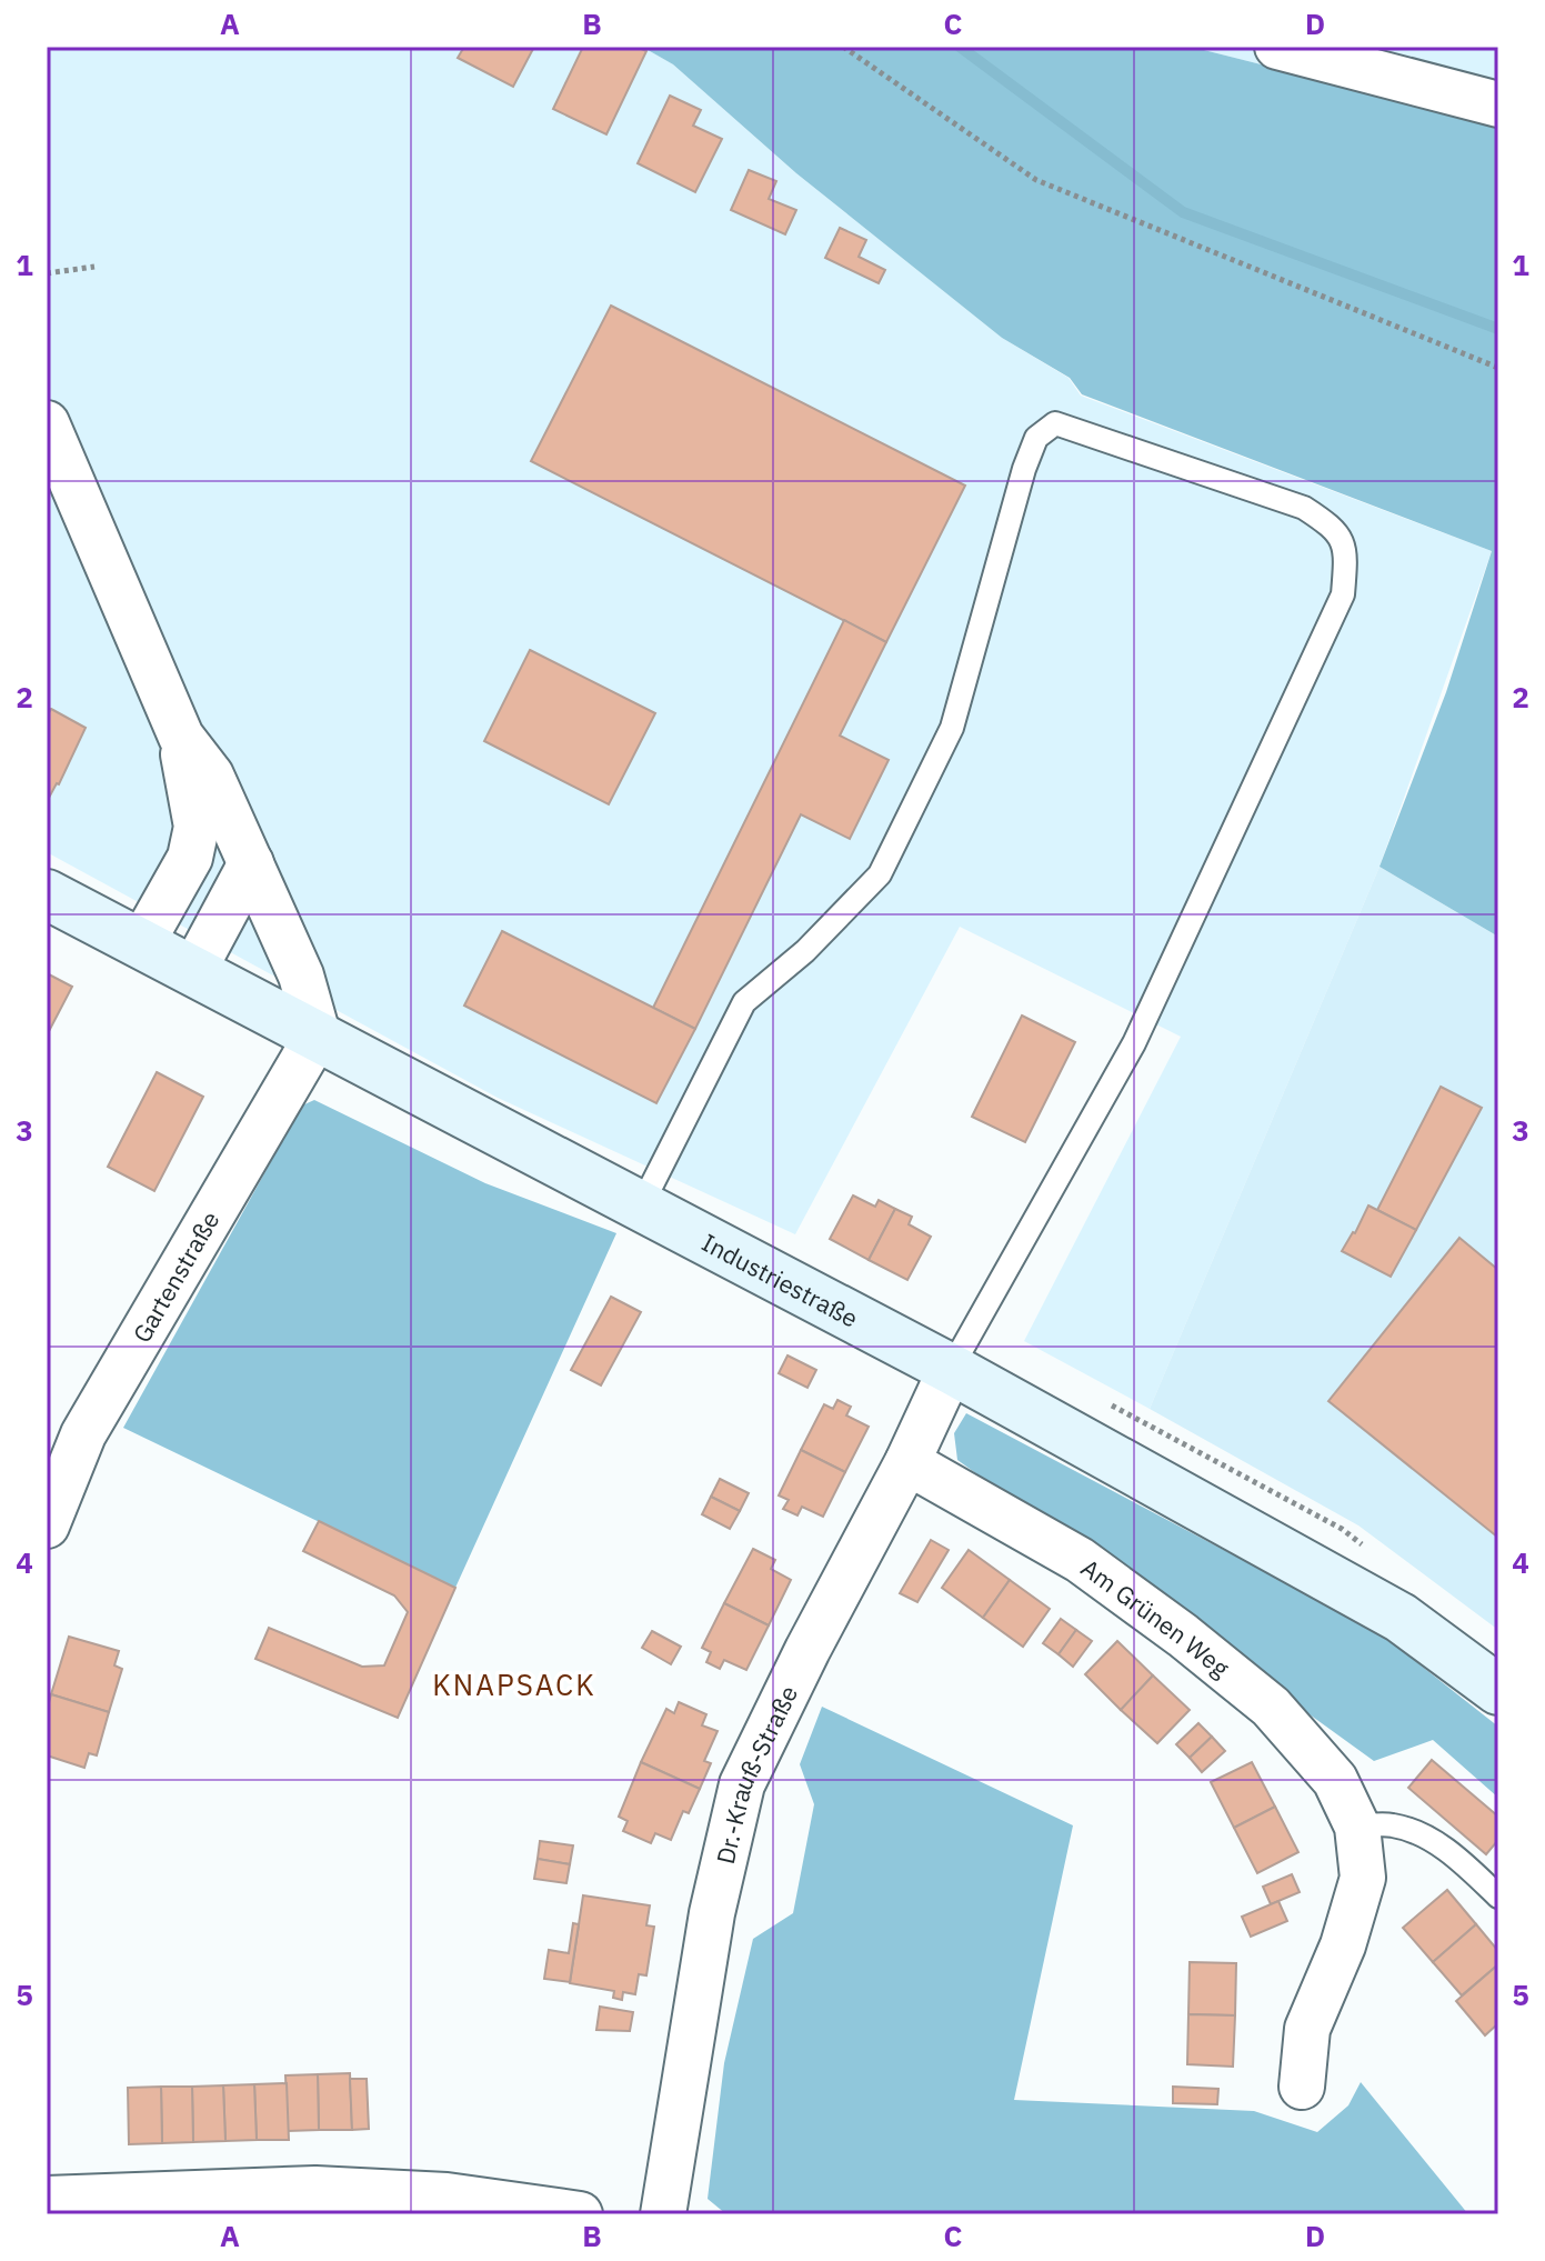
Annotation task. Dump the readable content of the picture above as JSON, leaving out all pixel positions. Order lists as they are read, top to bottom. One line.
{"streets":{"main road":["Industriestraße"],"street":["Gartenstraße","Am Grünen Weg","Dr.-Krauß-Straße"]},"crossings":[["Gartenstraße","Industriestraße"],["Industriestraße","Dr.-Krauß-Straße"],["Am Grünen Weg","Dr.-Krauß-Straße"]],"districts":["KNAPSACK"],"grid":{"columns":["A","B","C","D"],"rows":["1","2","3","4","5"]}}
